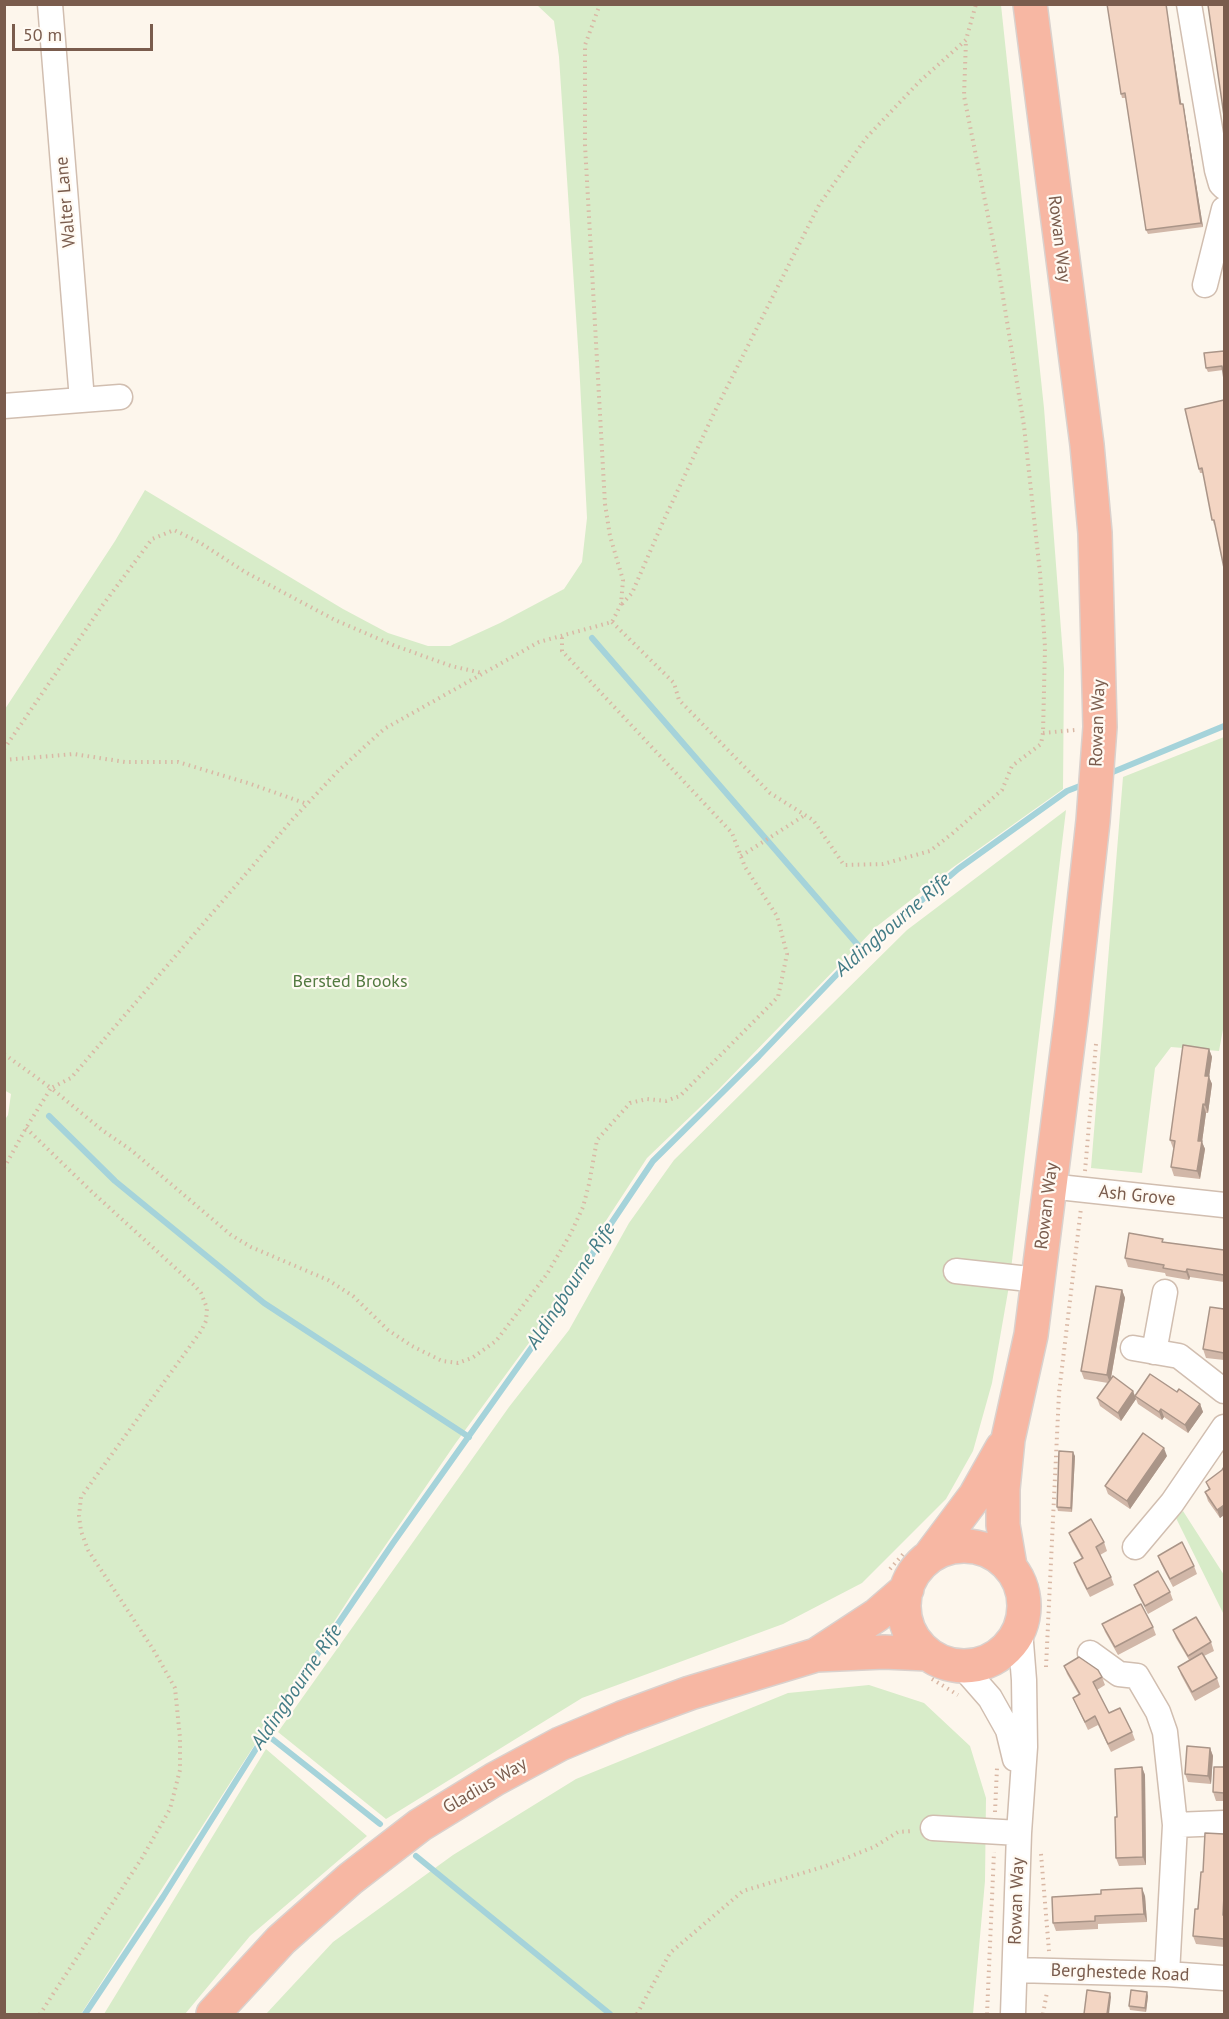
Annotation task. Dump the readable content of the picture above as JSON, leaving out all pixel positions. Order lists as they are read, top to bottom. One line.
{"streets":{"highway":["Rowan Way","Gladius Way"],"street":["Walter Lane","Ash Grove","Berghestede Road"]},"crossings":[["Rowan Way","Ash Grove"],["Rowan Way","Gladius Way"],["Rowan Way","Berghestede Road"]],"water":["Aldingbourne Rife"],"parks":["Bersted Brooks"],"scale_bar":"50 m"}
